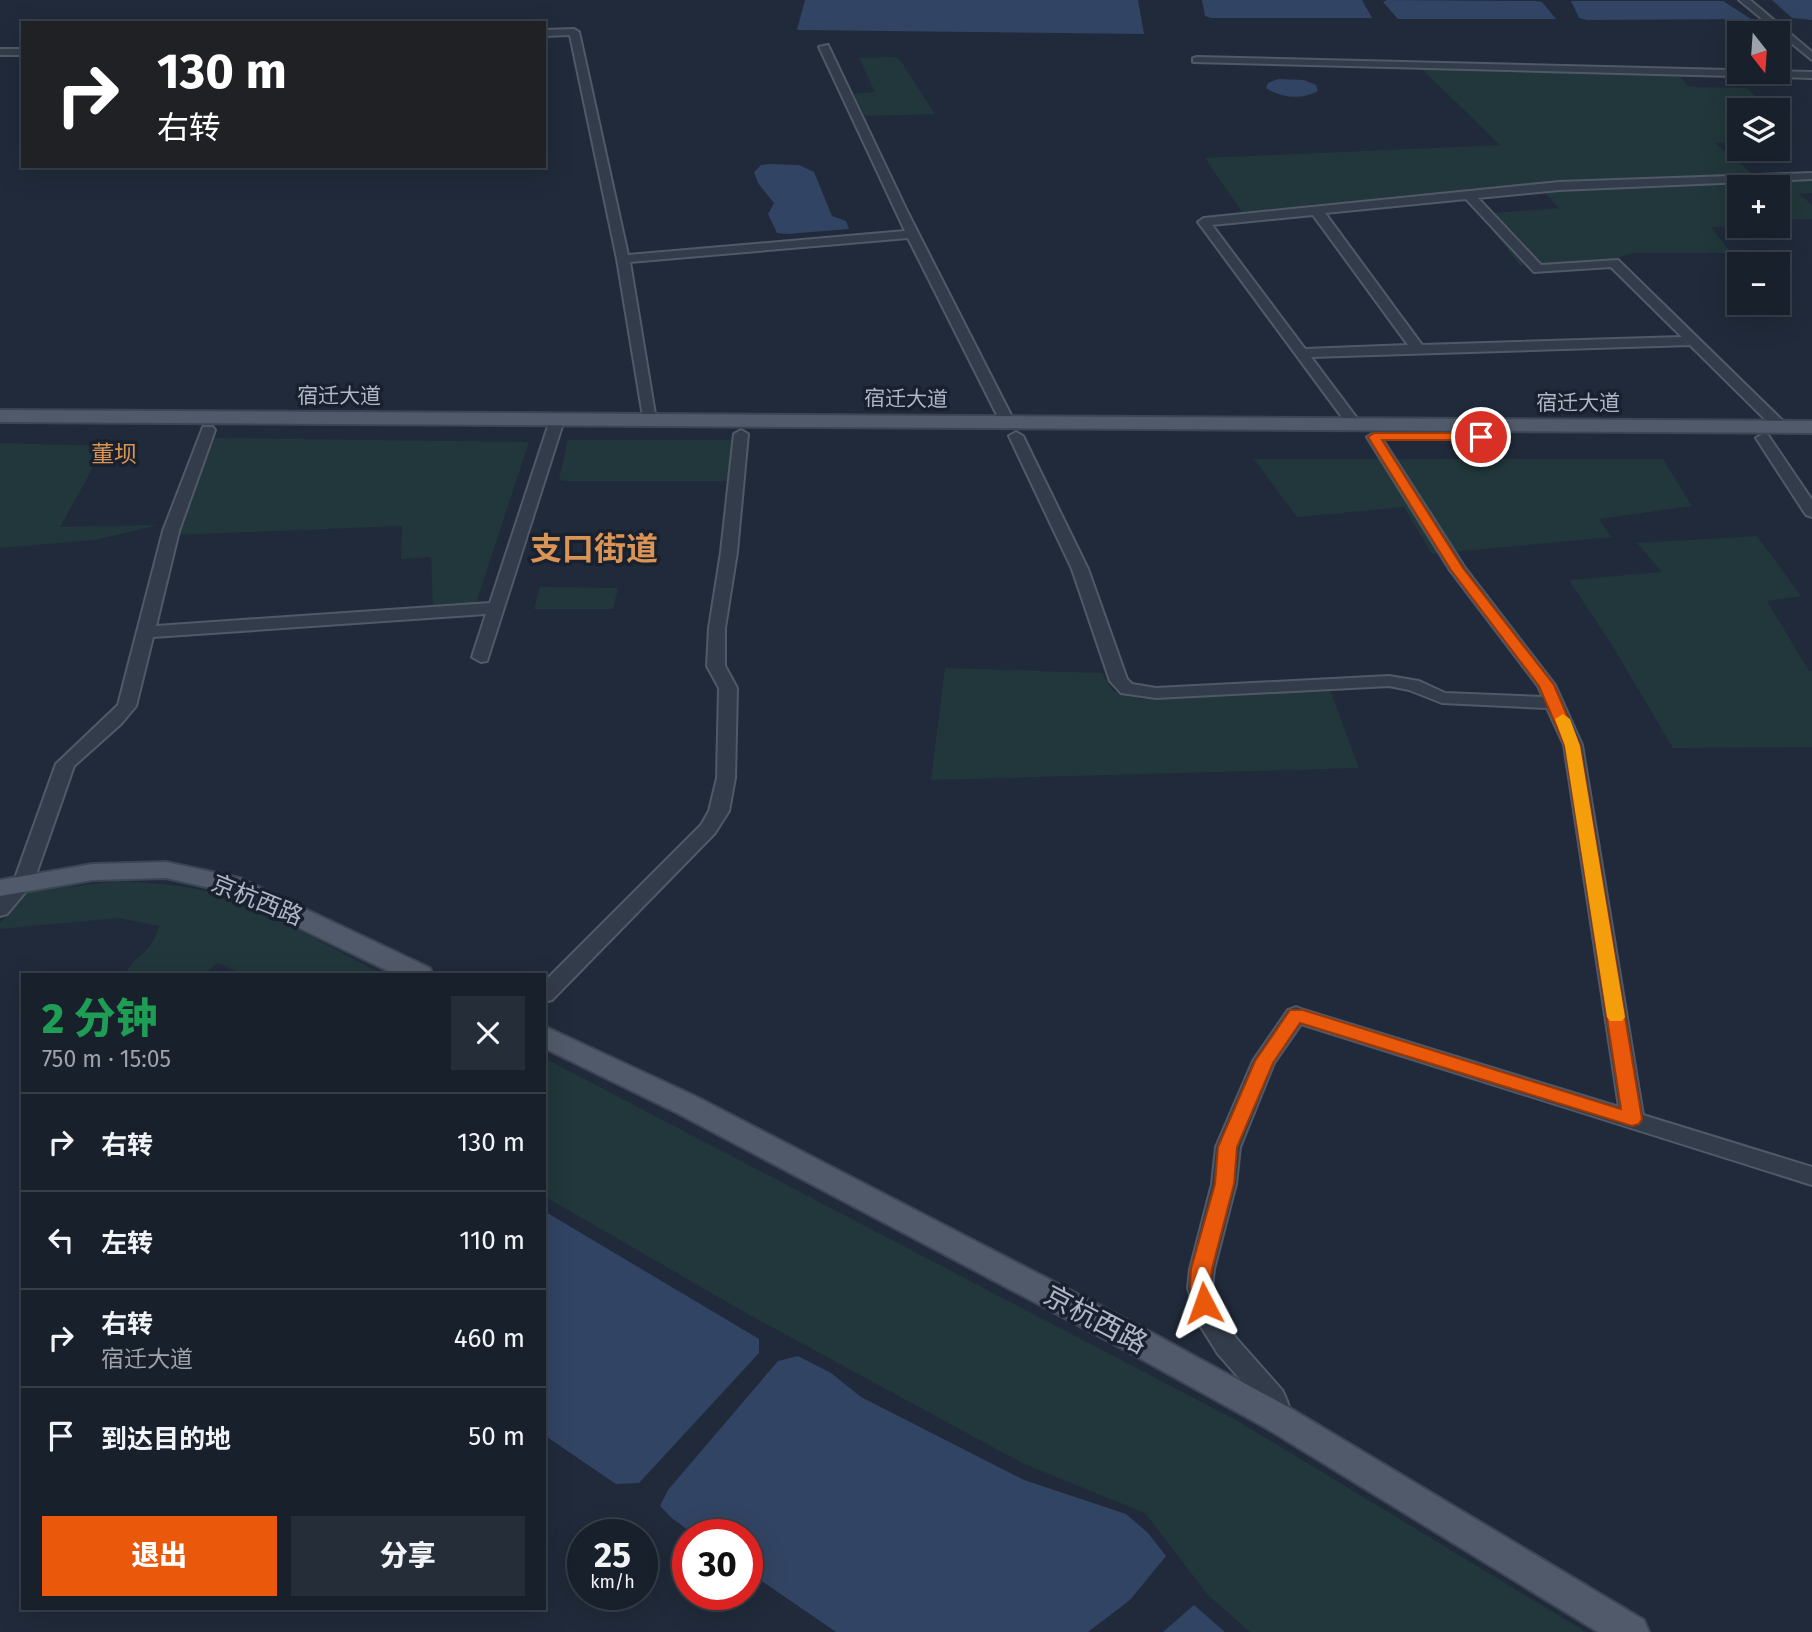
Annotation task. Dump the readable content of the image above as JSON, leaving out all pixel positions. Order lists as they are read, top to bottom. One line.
{"streets":{"main road":["宿迁大道","京杭西路"]},"districts":["董坝","支口街道"],"north":"bottom","page":{"map_buttons":["+","−"],"turn":["130 m","右转"],"heading":["2 分钟","750 m · 15:05"],"list":[{"name":"右转","value":"130 m"},{"name":"左转","value":"110 m"},{"name":"右转","note":"宿迁大道","value":"460 m"},{"name":"到达目的地","value":"50 m"}],"buttons":["退出","分享"],"speed":"25 km/h","limit":"30"}}
